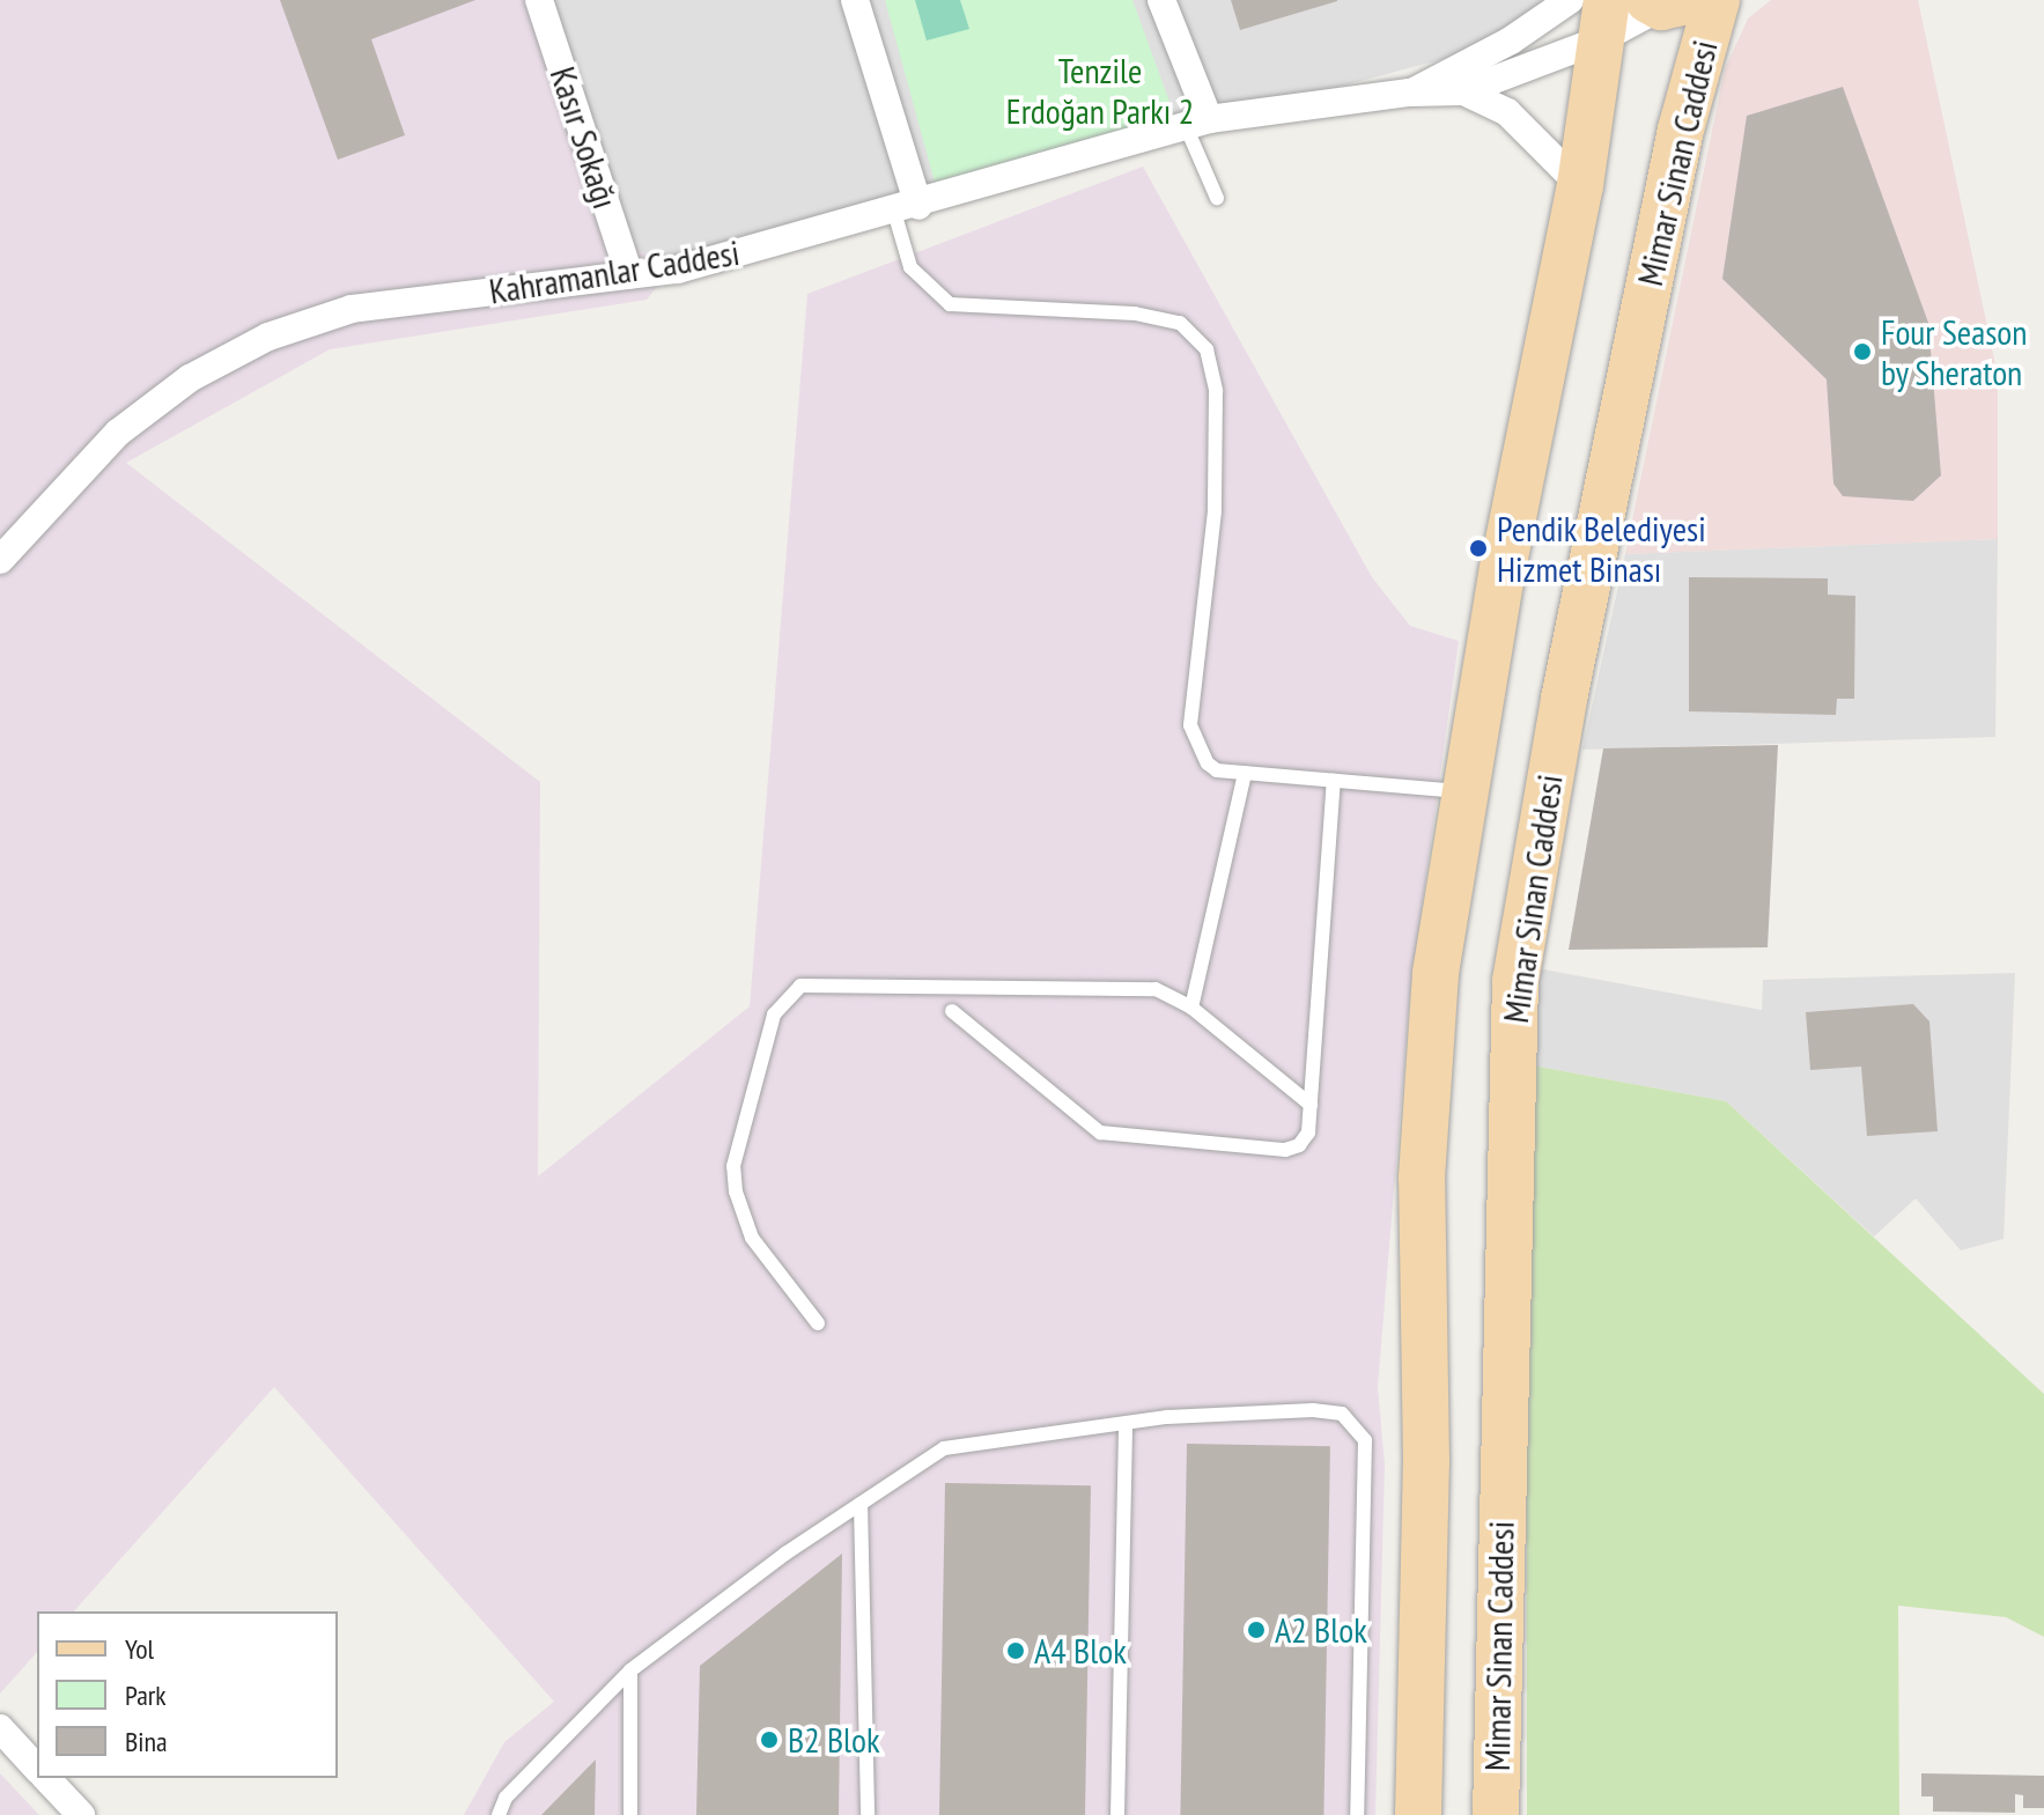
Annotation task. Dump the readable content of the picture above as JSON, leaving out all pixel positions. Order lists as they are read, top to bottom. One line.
{"streets":{"main road":["Mimar Sinan Caddesi"],"street":["Kasır Sokağı","Kahramanlar Caddesi"]},"crossings":[["Kasır Sokağı","Kahramanlar Caddesi"]],"parks":["Tenzile Erdoğan Parkı 2"],"places":["Four Season by Sheraton","Pendik Belediyesi Hizmet Binası","A2 Blok","A4 Blok","B2 Blok"],"legend":["Yol","Park","Bina"]}
